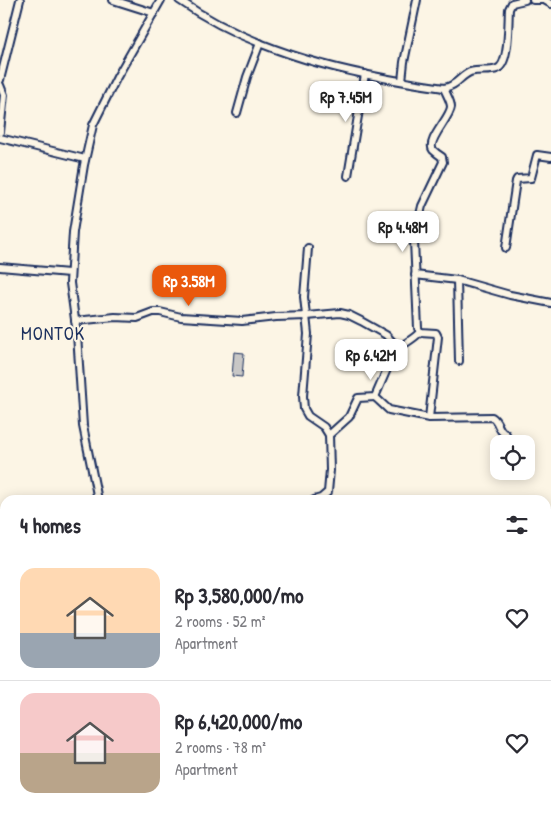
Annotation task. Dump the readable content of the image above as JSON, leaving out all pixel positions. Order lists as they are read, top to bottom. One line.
{"districts":["MONTOK"],"page":{"price":["Rp 7.45M","Rp 4.48M","Rp 3.58M","Rp 6.42M"],"heading":"4 homes","list":[{"name":"Rp 3,580,000/mo","note":"2 rooms · 52 m² · Apartment"},{"name":"Rp 6,420,000/mo","note":"2 rooms · 78 m² · Apartment"}]}}
